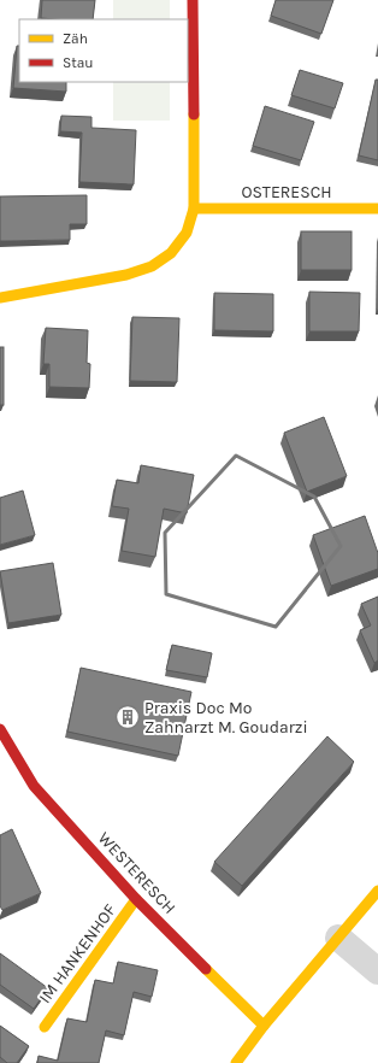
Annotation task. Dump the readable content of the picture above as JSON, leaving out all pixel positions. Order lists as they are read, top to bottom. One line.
{"streets":{"street":["OSTERESCH","WESTERESCH","IM HANKENHOF"]},"crossings":[["WESTERESCH","IM HANKENHOF"]],"places":{"building":["Praxis Doc Mo Zahnarzt M. Goudarzi"]},"legend":["Zäh","Stau"]}
